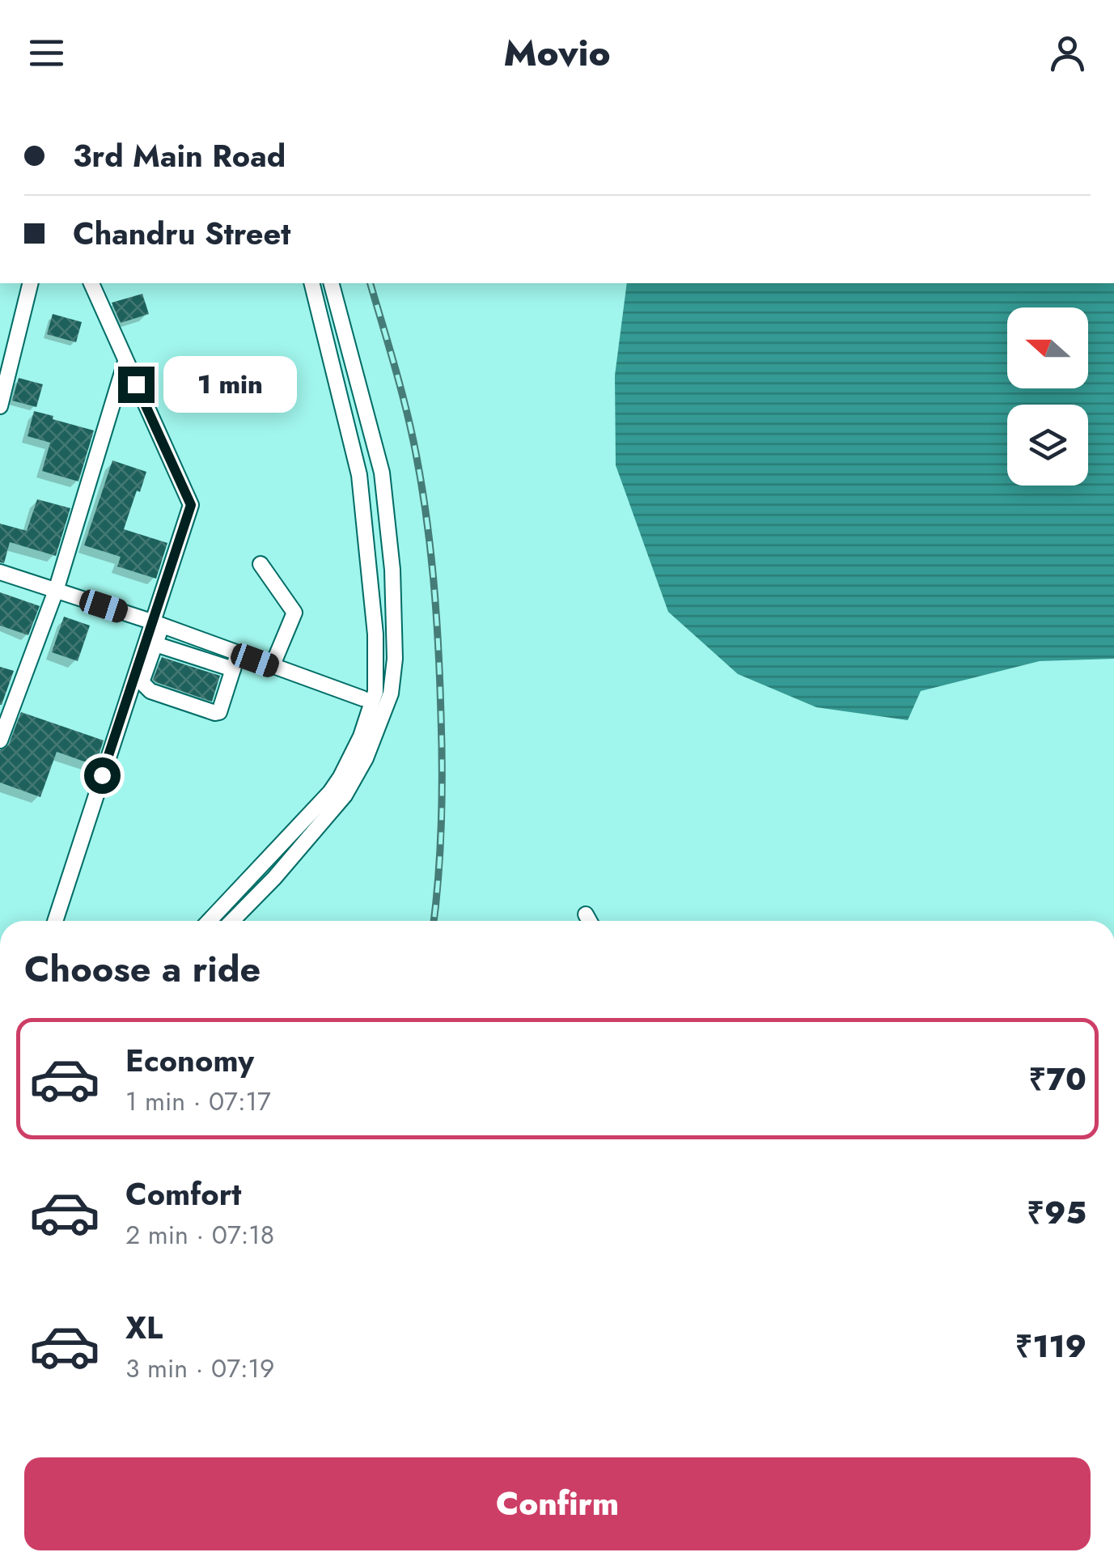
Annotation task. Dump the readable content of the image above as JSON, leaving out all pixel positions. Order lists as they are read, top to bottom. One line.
{"north":"left","page":{"header":"Movio","banner":["3rd Main Road","Chandru Street"],"bubble":"1 min","heading":"Choose a ride","list":[{"name":"Economy","note":"1 min · 07:17","value":"₹70"},{"name":"Comfort","note":"2 min · 07:18","value":"₹95"},{"name":"XL","note":"3 min · 07:19","value":"₹119"}],"buttons":"Confirm"}}
